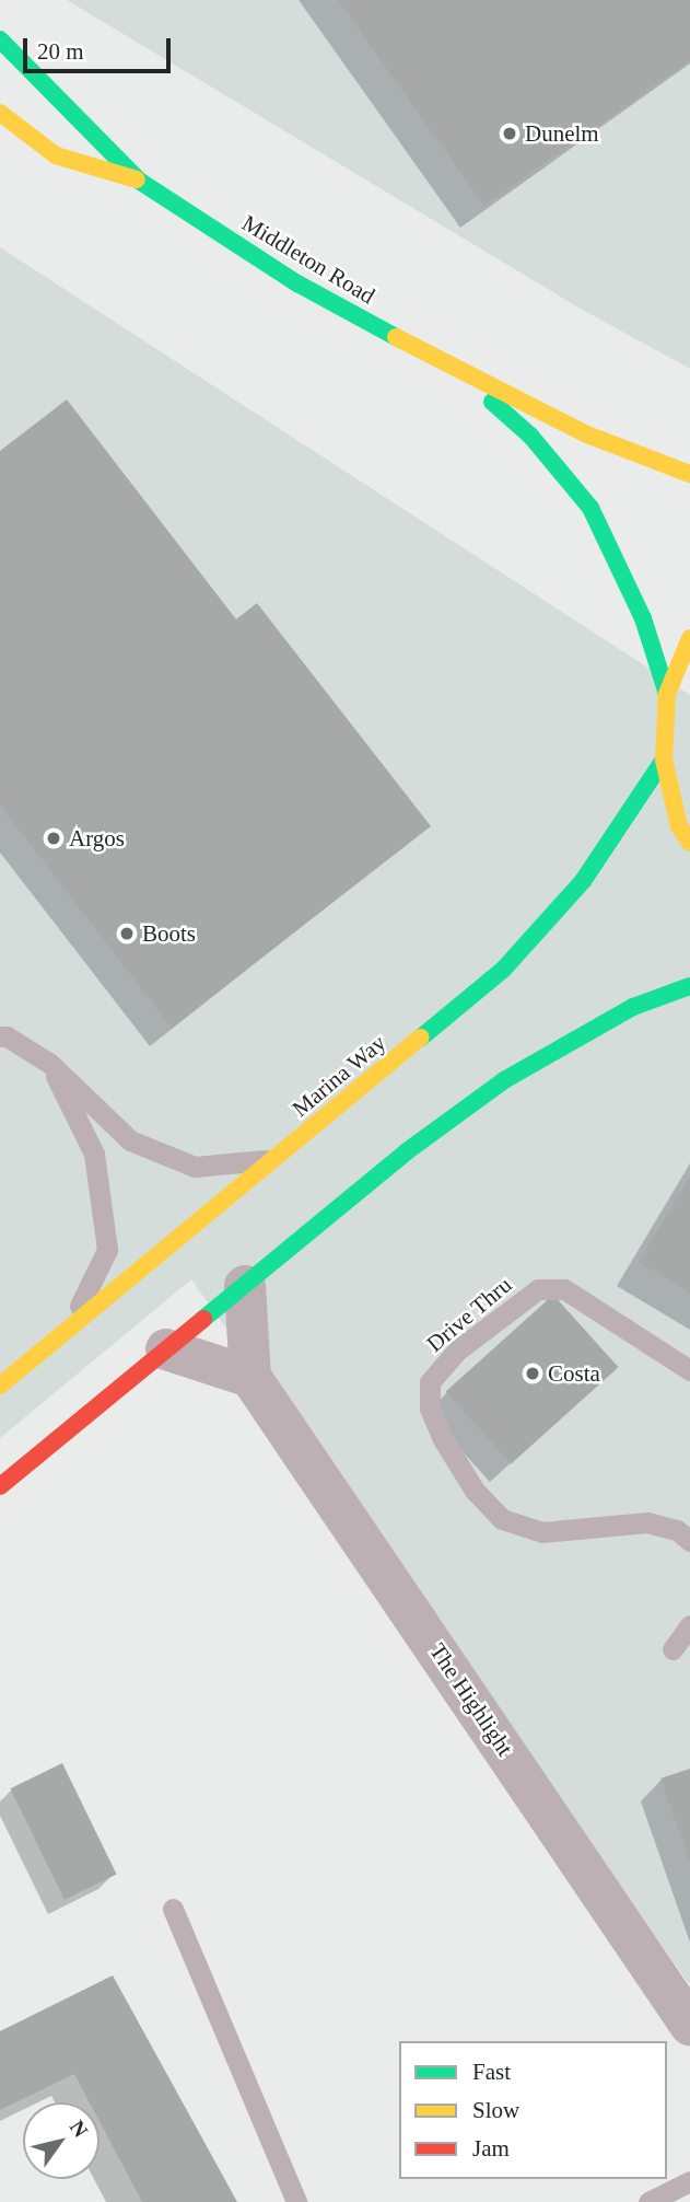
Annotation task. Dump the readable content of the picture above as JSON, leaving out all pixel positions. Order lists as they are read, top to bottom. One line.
{"streets":{"main road":["Middleton Road","Marina Way"],"street":["The Highlight"],"lane":["Drive Thru"]},"places":["Dunelm","Argos","Boots","Costa"],"legend":["Fast","Slow","Jam"],"scale_bar":"20 m","north":"top right"}
